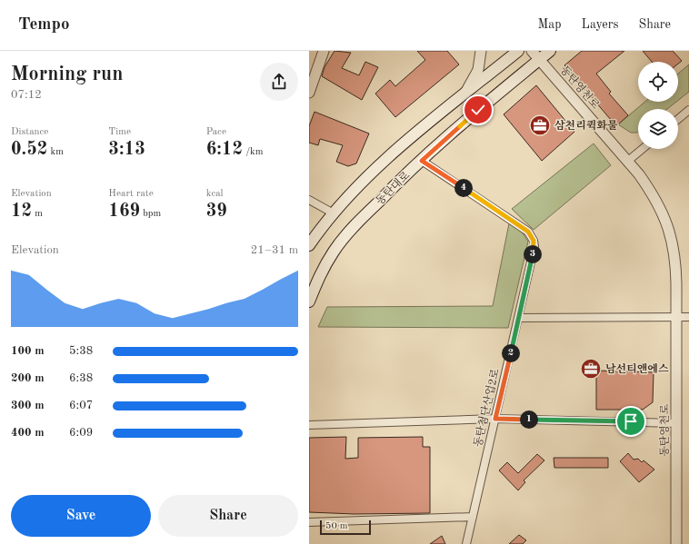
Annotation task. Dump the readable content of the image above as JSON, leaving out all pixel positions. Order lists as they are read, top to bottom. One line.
{"streets":{"main road":["동탄대로"],"street":["동탄영천로","동탄첨단산업2로"]},"crossings":[["동탄영천로","동탄대로"],["동탄대로","동탄첨단산업2로"]],"places":{"office":["삼천리퀵화물","남선티앤에스"]},"scale_bar":"50 m","page":{"header":"Tempo","nav":["Map","Layers","Share"],"heading":["Morning run","07:12"],"stats":[["Distance","0.52 km"],["Time","3:13"],["Pace","6:12 /km"],["Elevation","12 m"],["Heart rate","169 bpm"],["kcal","39"]],"pins":["4","3","2","1"],"chart":["Elevation","21–31 m"],"list":[{"name":"100 m","note":"5:38"},{"name":"200 m","note":"6:38"},{"name":"300 m","note":"6:07"},{"name":"400 m","note":"6:09"}],"buttons":["Save","Share"],"scale":"50 m"}}
